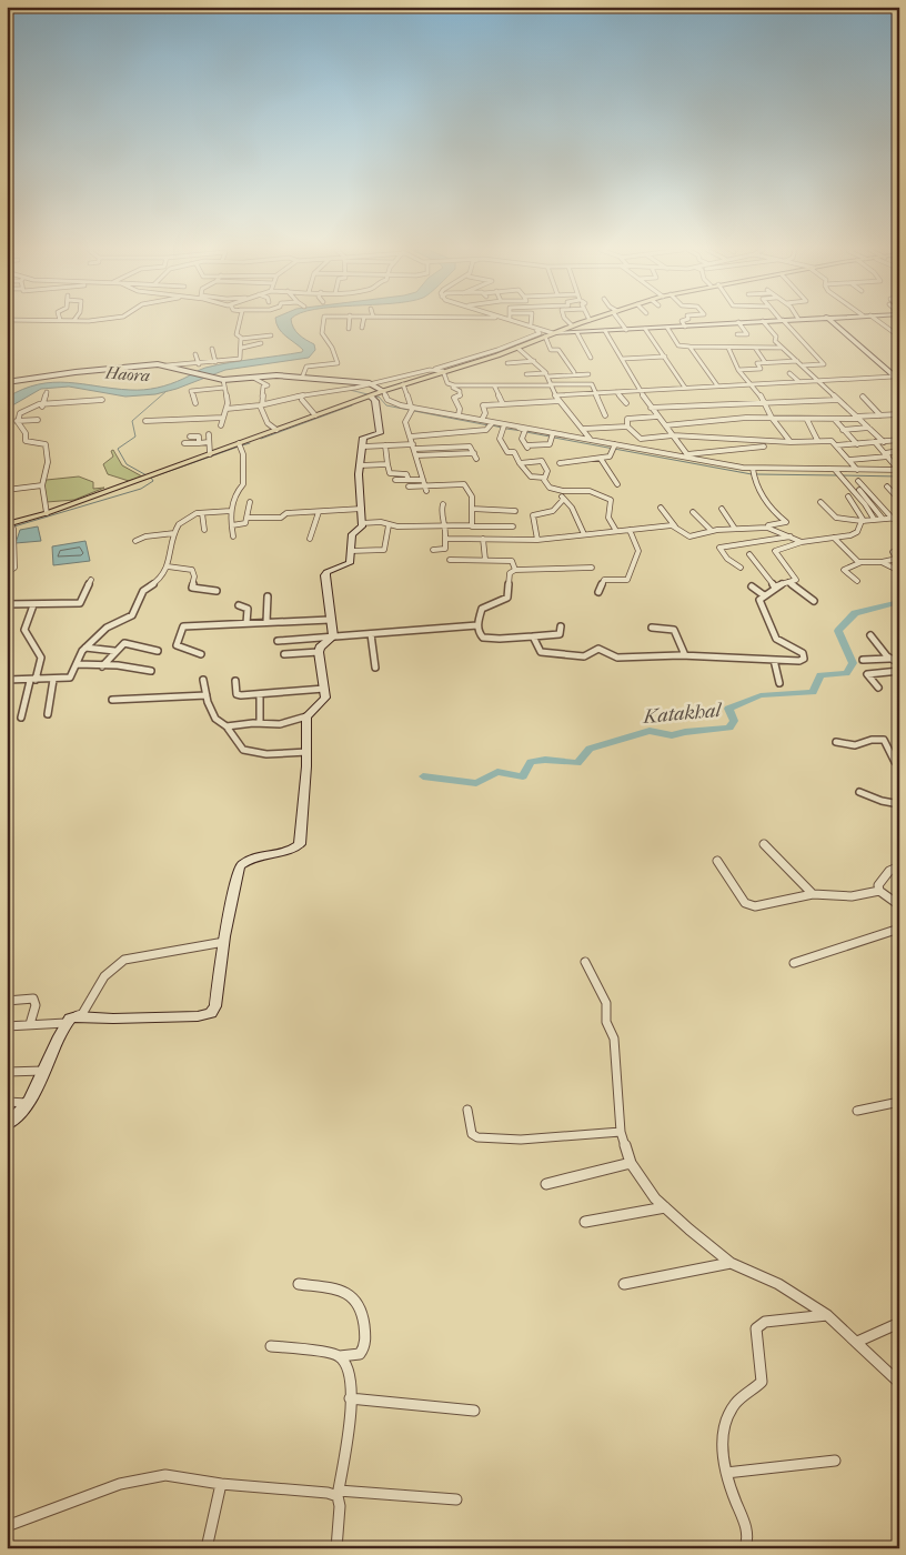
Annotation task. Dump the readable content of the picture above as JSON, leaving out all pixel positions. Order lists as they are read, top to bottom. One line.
{"water":["Haora","Katakhal"]}
